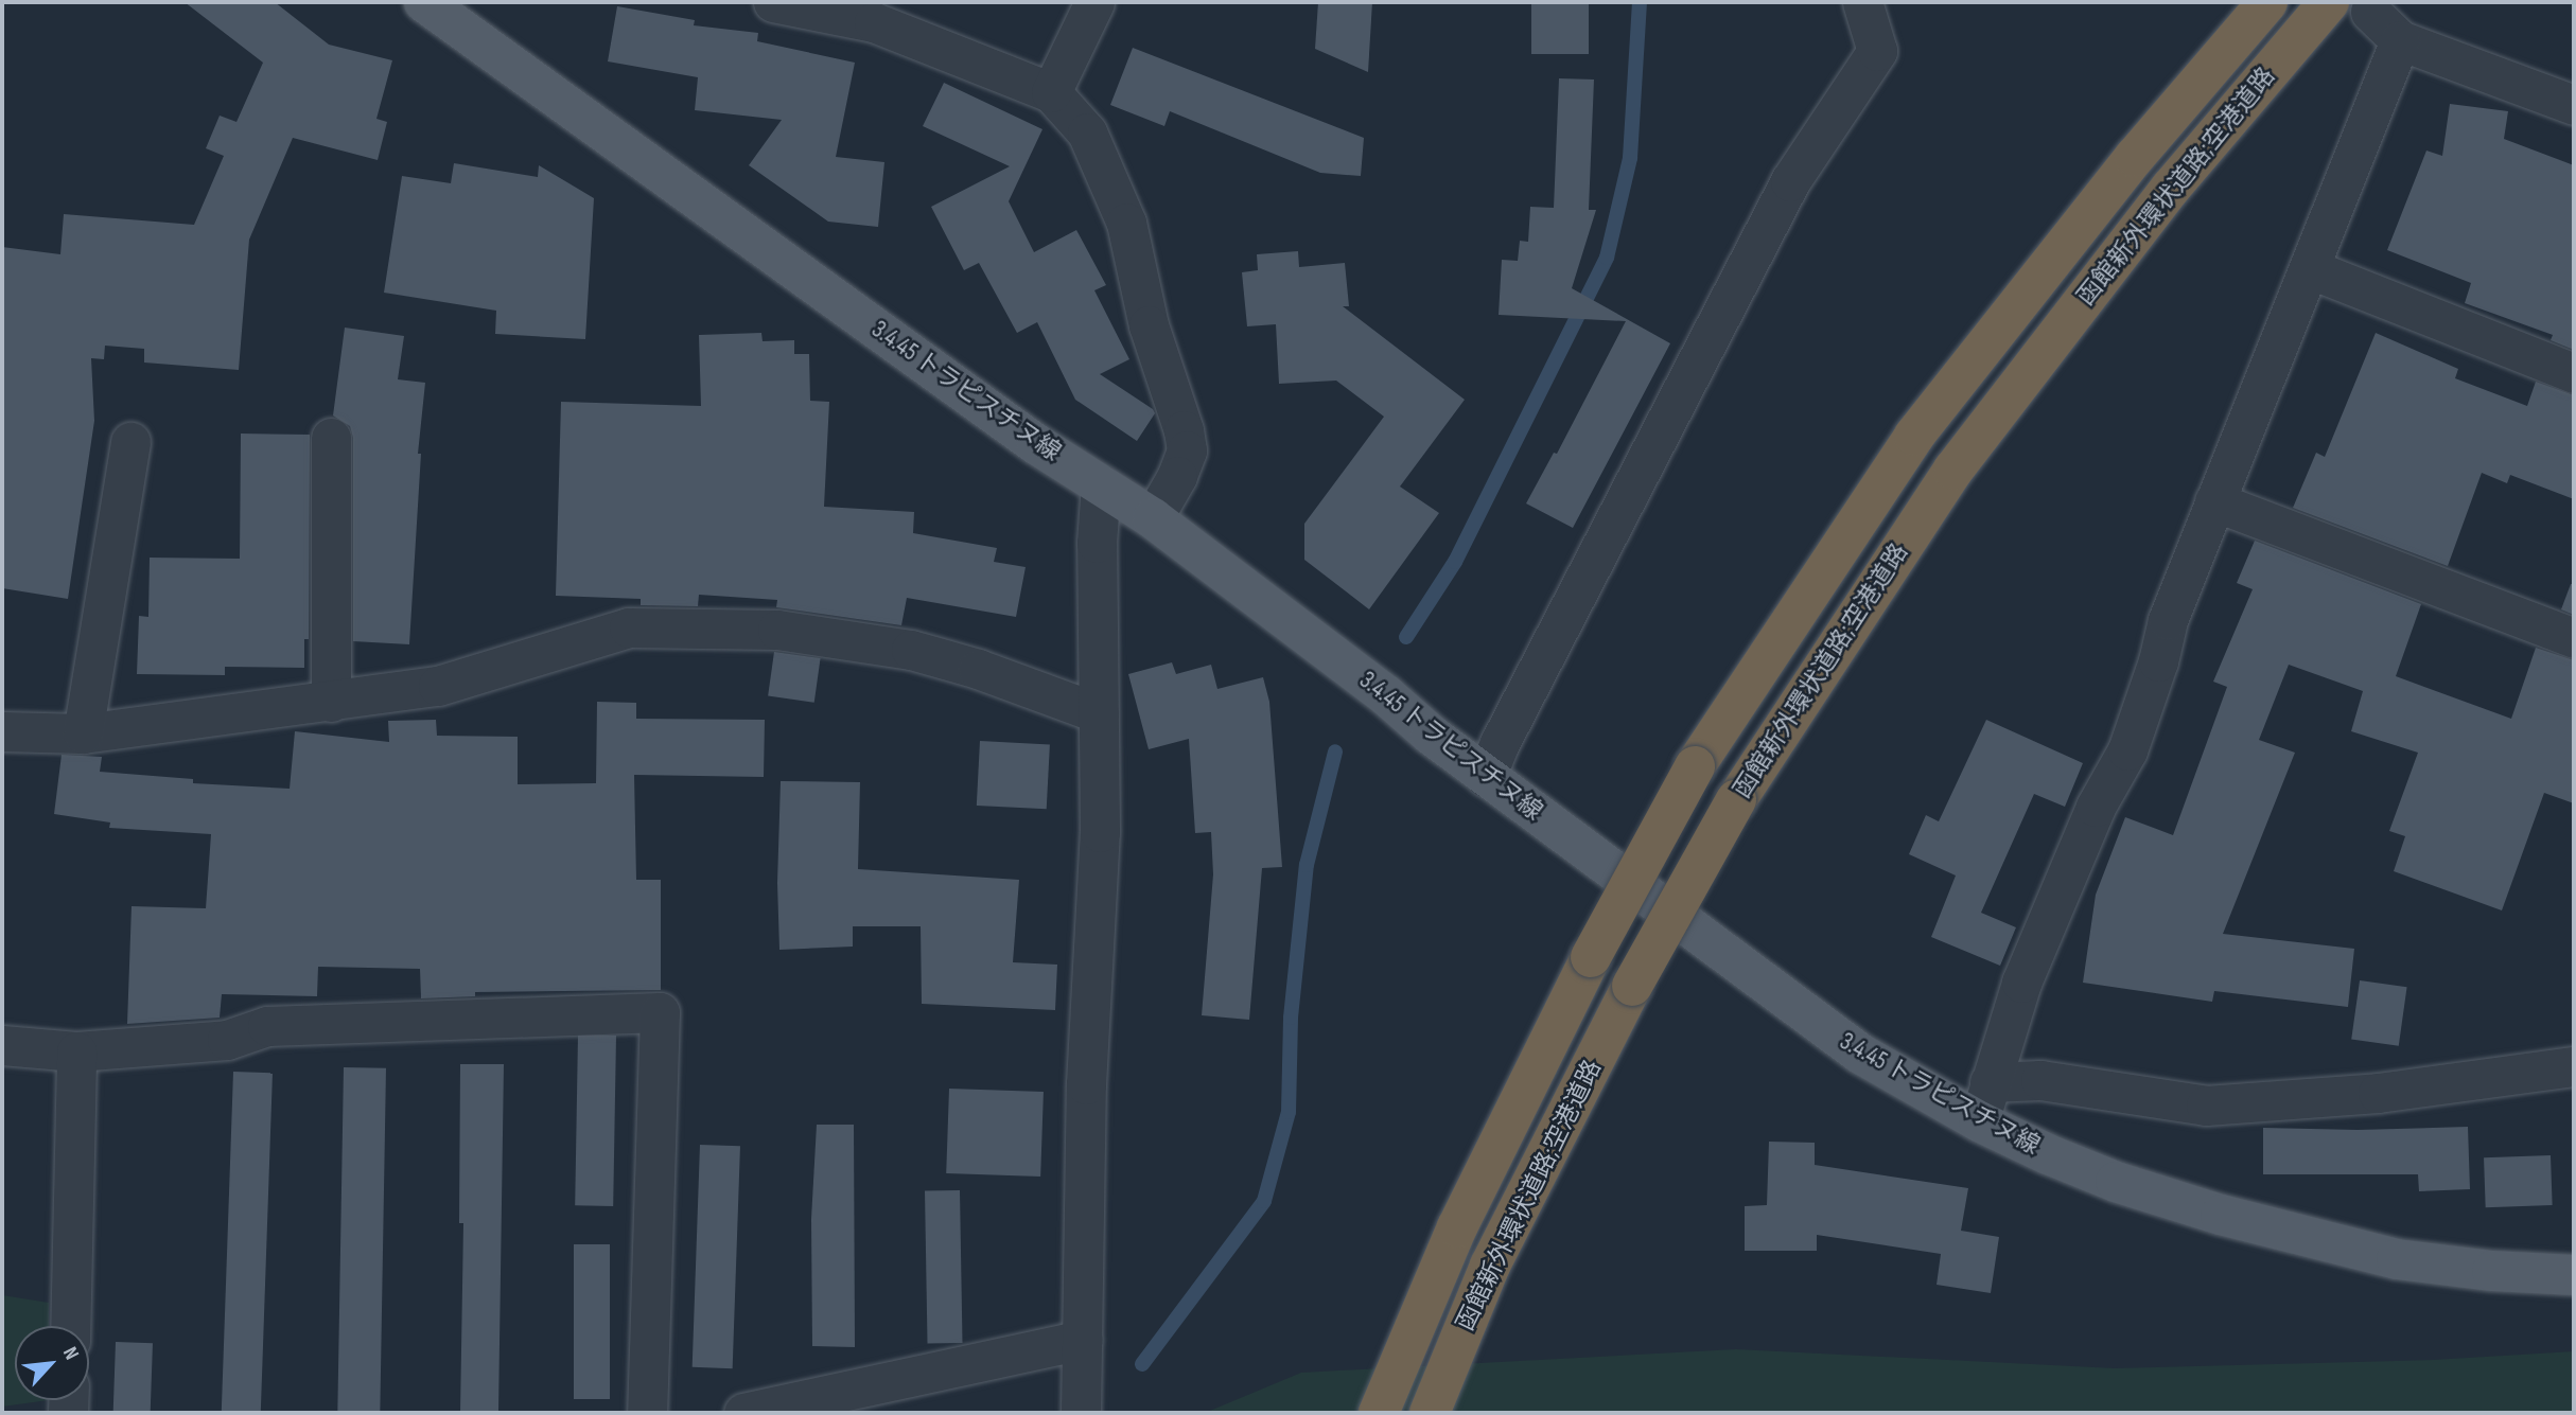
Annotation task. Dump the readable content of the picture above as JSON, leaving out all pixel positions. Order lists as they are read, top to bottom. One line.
{"streets":{"highway":["函館新外環状道路;空港道路"],"main road":["3.4.45 トラピスチヌ線"]},"north":"top right"}
